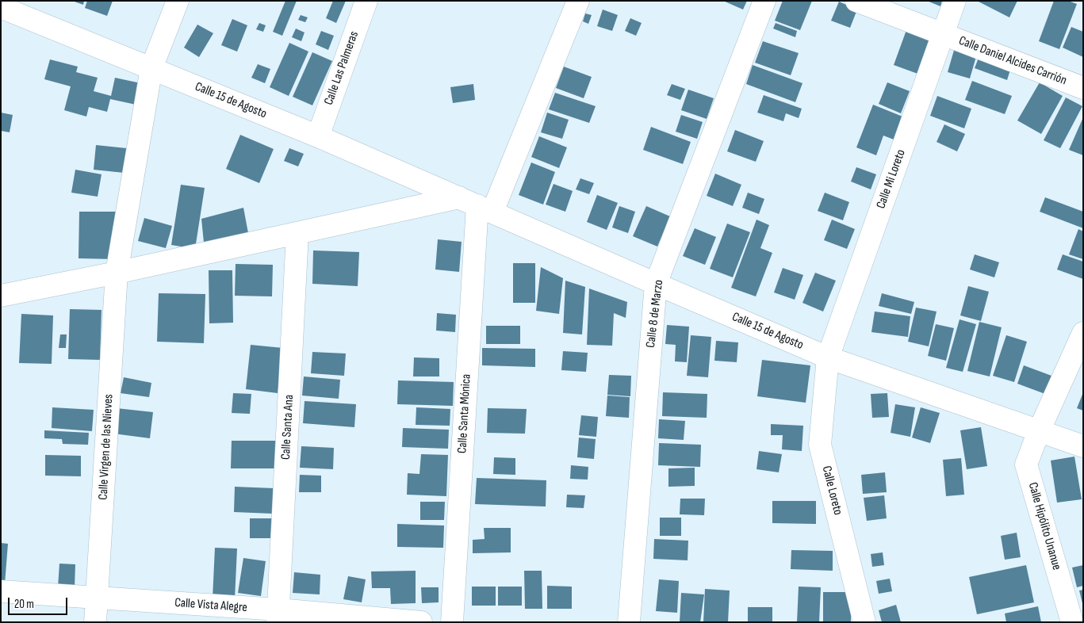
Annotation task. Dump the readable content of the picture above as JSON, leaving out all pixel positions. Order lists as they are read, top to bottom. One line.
{"streets":{"street":["Calle Daniel Alcides Carrión","Calle Las Palmeras","Calle 15 de Agosto","Calle Mi Loreto","Calle 8 de Marzo","Calle Santa Mónica","Calle Santa Ana","Calle Virgen de las Nieves","Calle Loreto","Calle Hipólito Unanue","Calle Vista Alegre"]},"crossings":[["Calle Daniel Alcides Carrión","Calle Mi Loreto"],["Calle Las Palmeras","Calle 15 de Agosto"],["Calle 15 de Agosto","Calle Mi Loreto"],["Calle 15 de Agosto","Calle 8 de Marzo"],["Calle 15 de Agosto","Calle Santa Mónica"],["Calle 15 de Agosto","Calle Virgen de las Nieves"],["Calle 15 de Agosto","Calle Loreto"],["Calle 15 de Agosto","Calle Hipólito Unanue"],["Calle Mi Loreto","Calle Loreto"],["Calle Santa Ana","Calle Vista Alegre"],["Calle Virgen de las Nieves","Calle Vista Alegre"]],"scale_bar":"20 m"}
